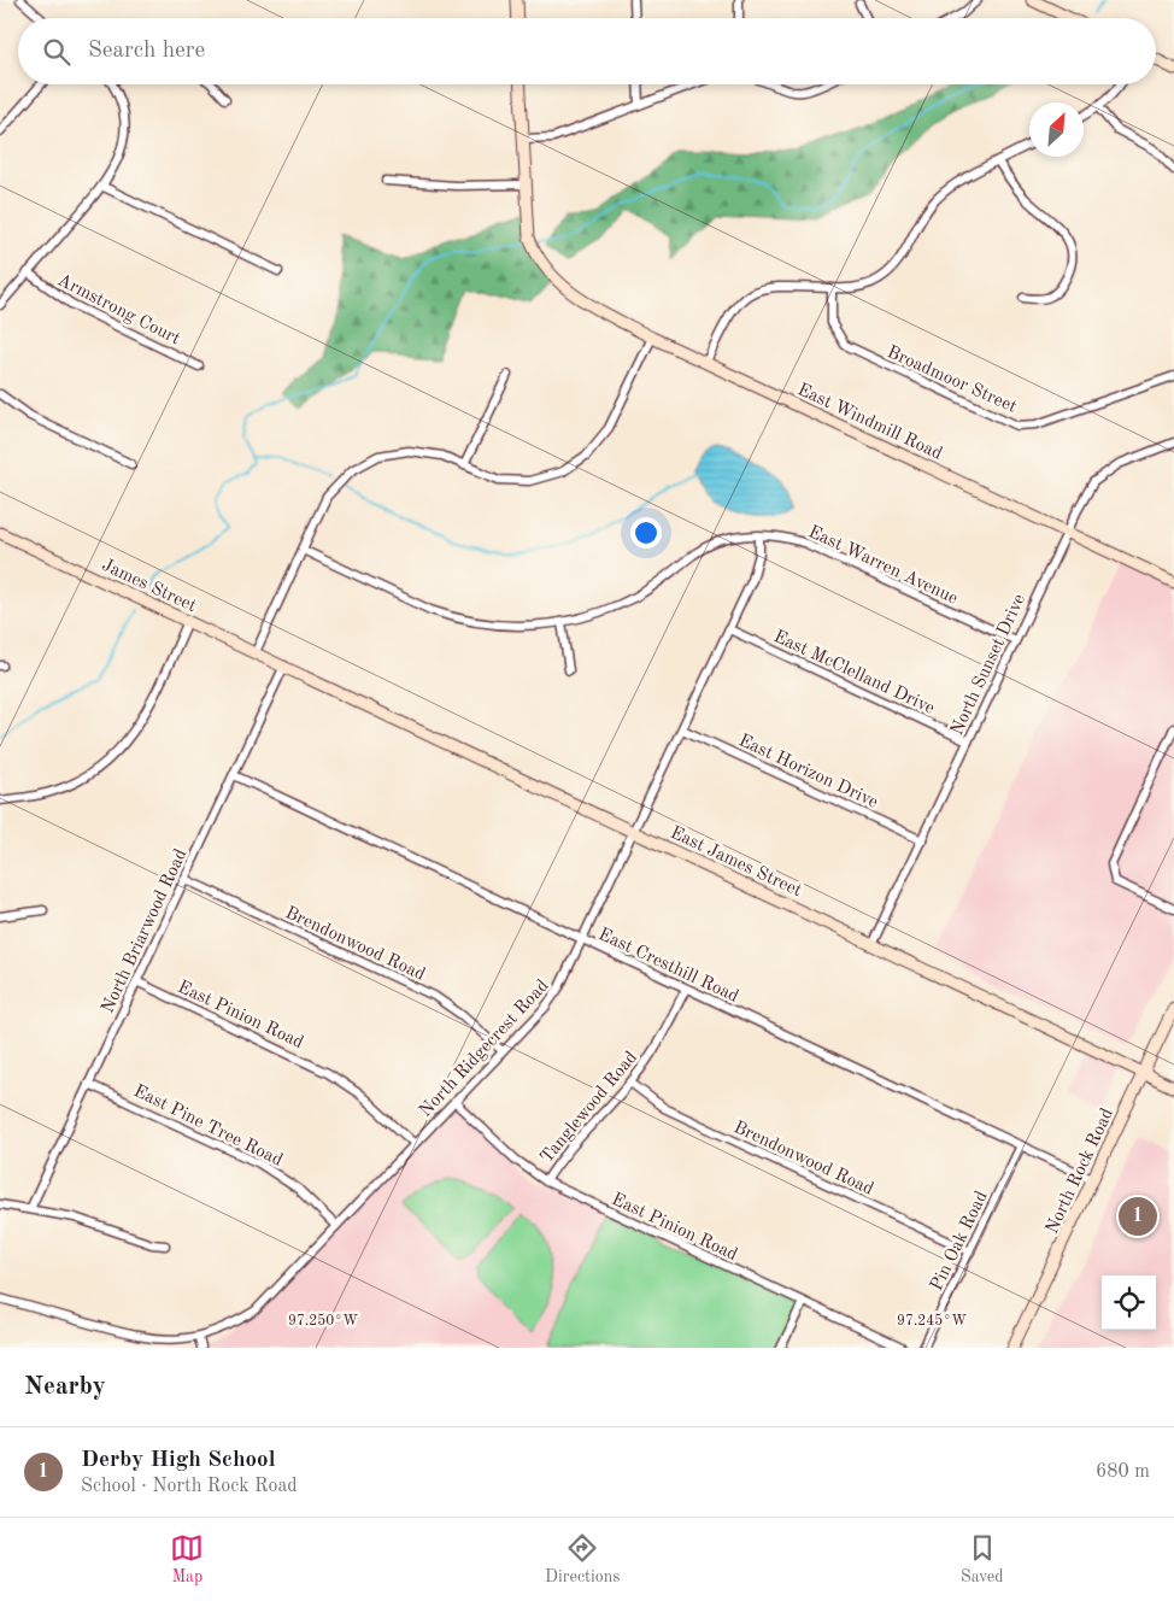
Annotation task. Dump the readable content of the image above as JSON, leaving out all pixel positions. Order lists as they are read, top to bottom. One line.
{"streets":{"street":["Armstrong Court","Broadmoor Street","East Windmill Road","East Warren Avenue","James Street","North Sunset Drive","East McClelland Drive","East Horizon Drive","East James Street","North Briarwood Road","Brendonwood Road","East Cresthill Road","East Pinion Road","North Ridgecrest Road","Tanglewood Road","East Pine Tree Road","North Rock Road","Pin Oak Road"]},"crossings":[["East Windmill Road","North Sunset Drive"],["East Warren Avenue","North Sunset Drive"],["East Warren Avenue","North Ridgecrest Road"],["James Street","East James Street"],["James Street","North Briarwood Road"],["North Sunset Drive","East McClelland Drive"],["North Sunset Drive","East Horizon Drive"],["North Sunset Drive","East James Street"],["East McClelland Drive","North Ridgecrest Road"],["East Horizon Drive","North Ridgecrest Road"],["East James Street","North Briarwood Road"],["East James Street","North Ridgecrest Road"],["East James Street","North Rock Road"],["North Briarwood Road","Brendonwood Road"],["North Briarwood Road","East Cresthill Road"],["North Briarwood Road","East Pinion Road"],["North Briarwood Road","East Pine Tree Road"],["Brendonwood Road","North Ridgecrest Road"],["Brendonwood Road","Tanglewood Road"],["Brendonwood Road","Pin Oak Road"],["East Cresthill Road","North Ridgecrest Road"],["East Cresthill Road","Tanglewood Road"],["East Cresthill Road","North Rock Road"],["East Cresthill Road","Pin Oak Road"],["East Pinion Road","North Ridgecrest Road"],["East Pinion Road","Tanglewood Road"],["North Ridgecrest Road","East Pine Tree Road"]],"north":"top right","page":{"search":"Search here","pins":"1","heading":"Nearby","list":[{"mark":"1","name":"Derby High School","note":"School · North Rock Road","value":"680 m"}],"nav":["Map","Directions","Saved"]},"coordinates":["97.250°W","97.245°W"]}
